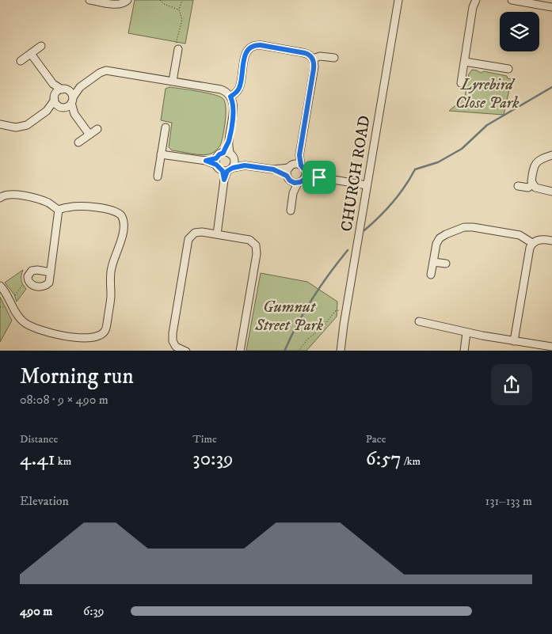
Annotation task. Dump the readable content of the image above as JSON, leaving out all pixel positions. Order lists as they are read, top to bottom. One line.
{"streets":{"street":["CHURCH ROAD"]},"parks":["Lyrebird Close Park","Gumnut Street Park"],"page":{"heading":["Morning run","08:08 · 9 × 490 m"],"stats":[["Distance","4.41 km"],["Time","30:39"],["Pace","6:57 /km"]],"chart":["Elevation","131–133 m"],"list":[{"name":"490 m","note":"6:39"}]}}
